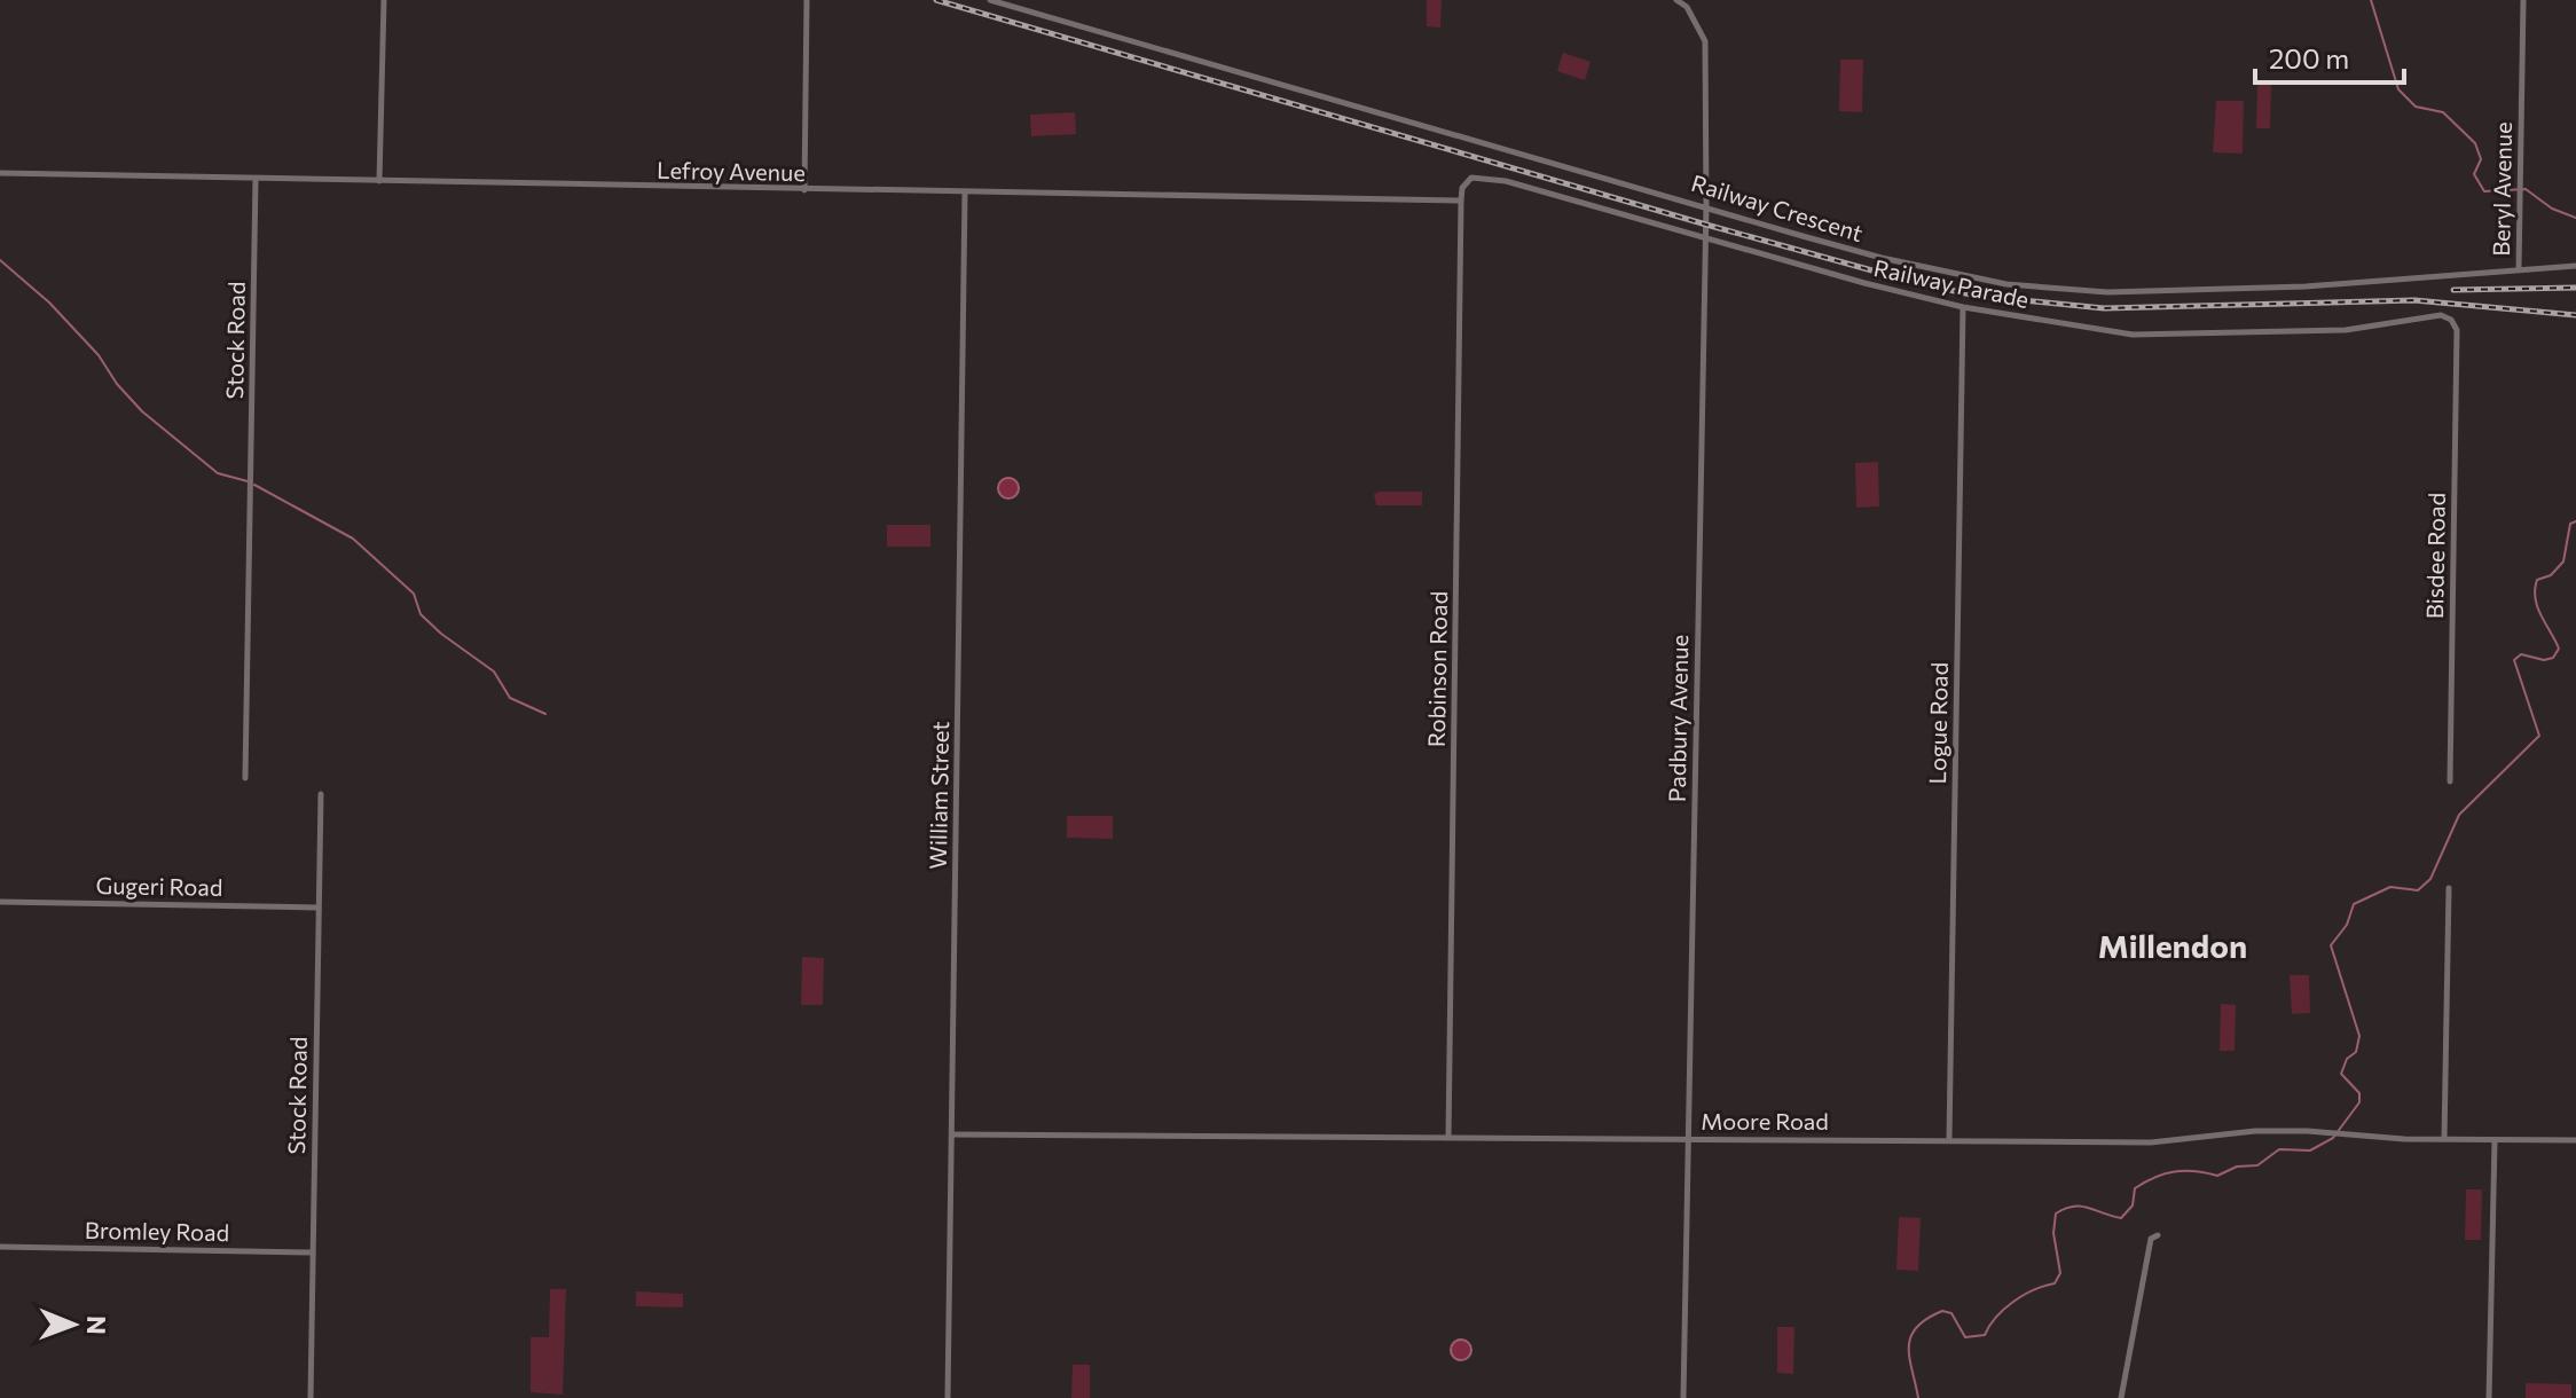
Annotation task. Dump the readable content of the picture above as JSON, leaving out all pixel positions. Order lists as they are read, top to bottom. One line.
{"streets":{"street":["Lefroy Avenue","Beryl Avenue","Railway Crescent","Railway Parade","Stock Road","Bisdee Road","Robinson Road","Padbury Avenue","Logue Road","William Street","Gugeri Road","Moore Road","Bromley Road"]},"crossings":[["Lefroy Avenue","Railway Parade"],["Lefroy Avenue","Stock Road"],["Lefroy Avenue","Robinson Road"],["Lefroy Avenue","William Street"],["Beryl Avenue","Railway Crescent"],["Railway Crescent","Padbury Avenue"],["Railway Parade","Bisdee Road"],["Railway Parade","Robinson Road"],["Railway Parade","Padbury Avenue"],["Railway Parade","Logue Road"],["Stock Road","Gugeri Road"],["Stock Road","Bromley Road"],["Robinson Road","Moore Road"],["Padbury Avenue","Moore Road"],["Logue Road","Moore Road"],["William Street","Moore Road"]],"districts":["Millendon"],"scale_bar":"200 m","north":"right"}
